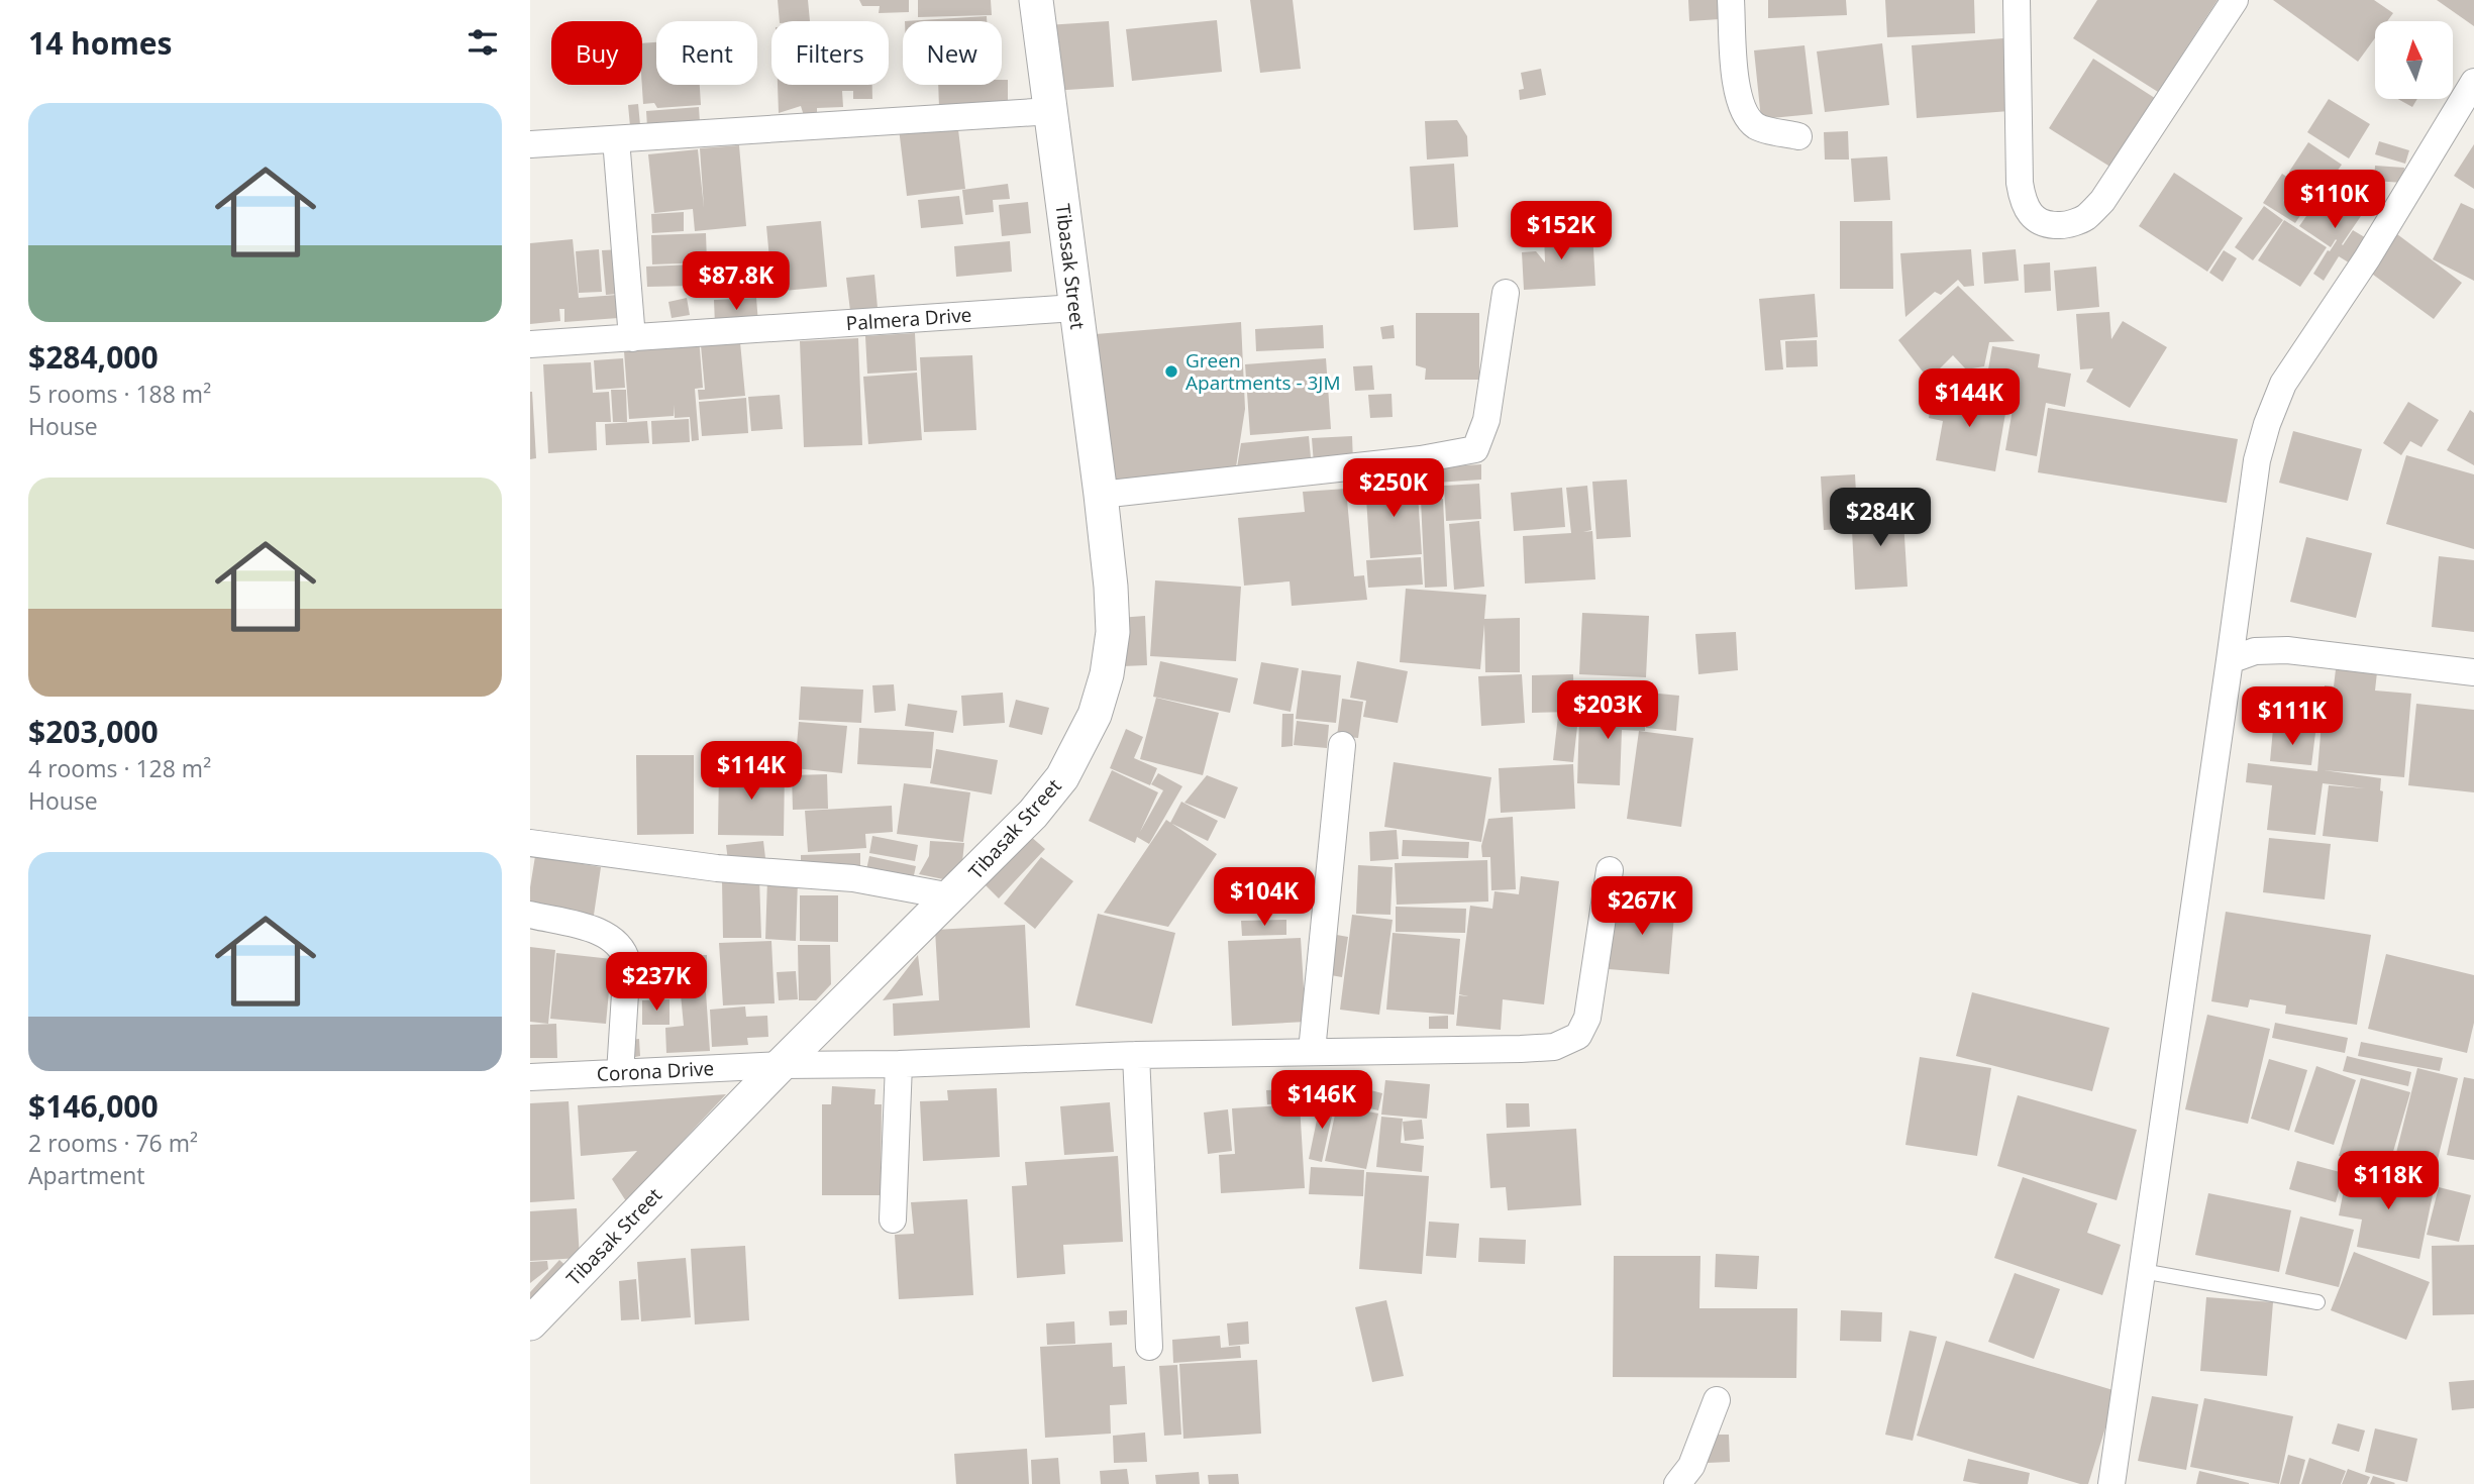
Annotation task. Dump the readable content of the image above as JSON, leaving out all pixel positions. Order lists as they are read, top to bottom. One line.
{"streets":{"street":["Tibasak Street","Palmera Drive","Corona Drive"]},"crossings":[["Tibasak Street","Palmera Drive"],["Tibasak Street","Corona Drive"]],"places":["Green Apartments - 3JM"],"north":"top","page":{"heading":"14 homes","chip":["Buy","Rent","Filters","New"],"list":[{"name":"$284,000","note":"5 rooms · 188 m² · House"},{"name":"$203,000","note":"4 rooms · 128 m² · House"},{"name":"$146,000","note":"2 rooms · 76 m² · Apartment"}],"price":["$110K","$152K","$87.8K","$144K","$250K","$284K","$203K","$111K","$114K","$104K","$267K","$237K","$146K","$118K"]}}
